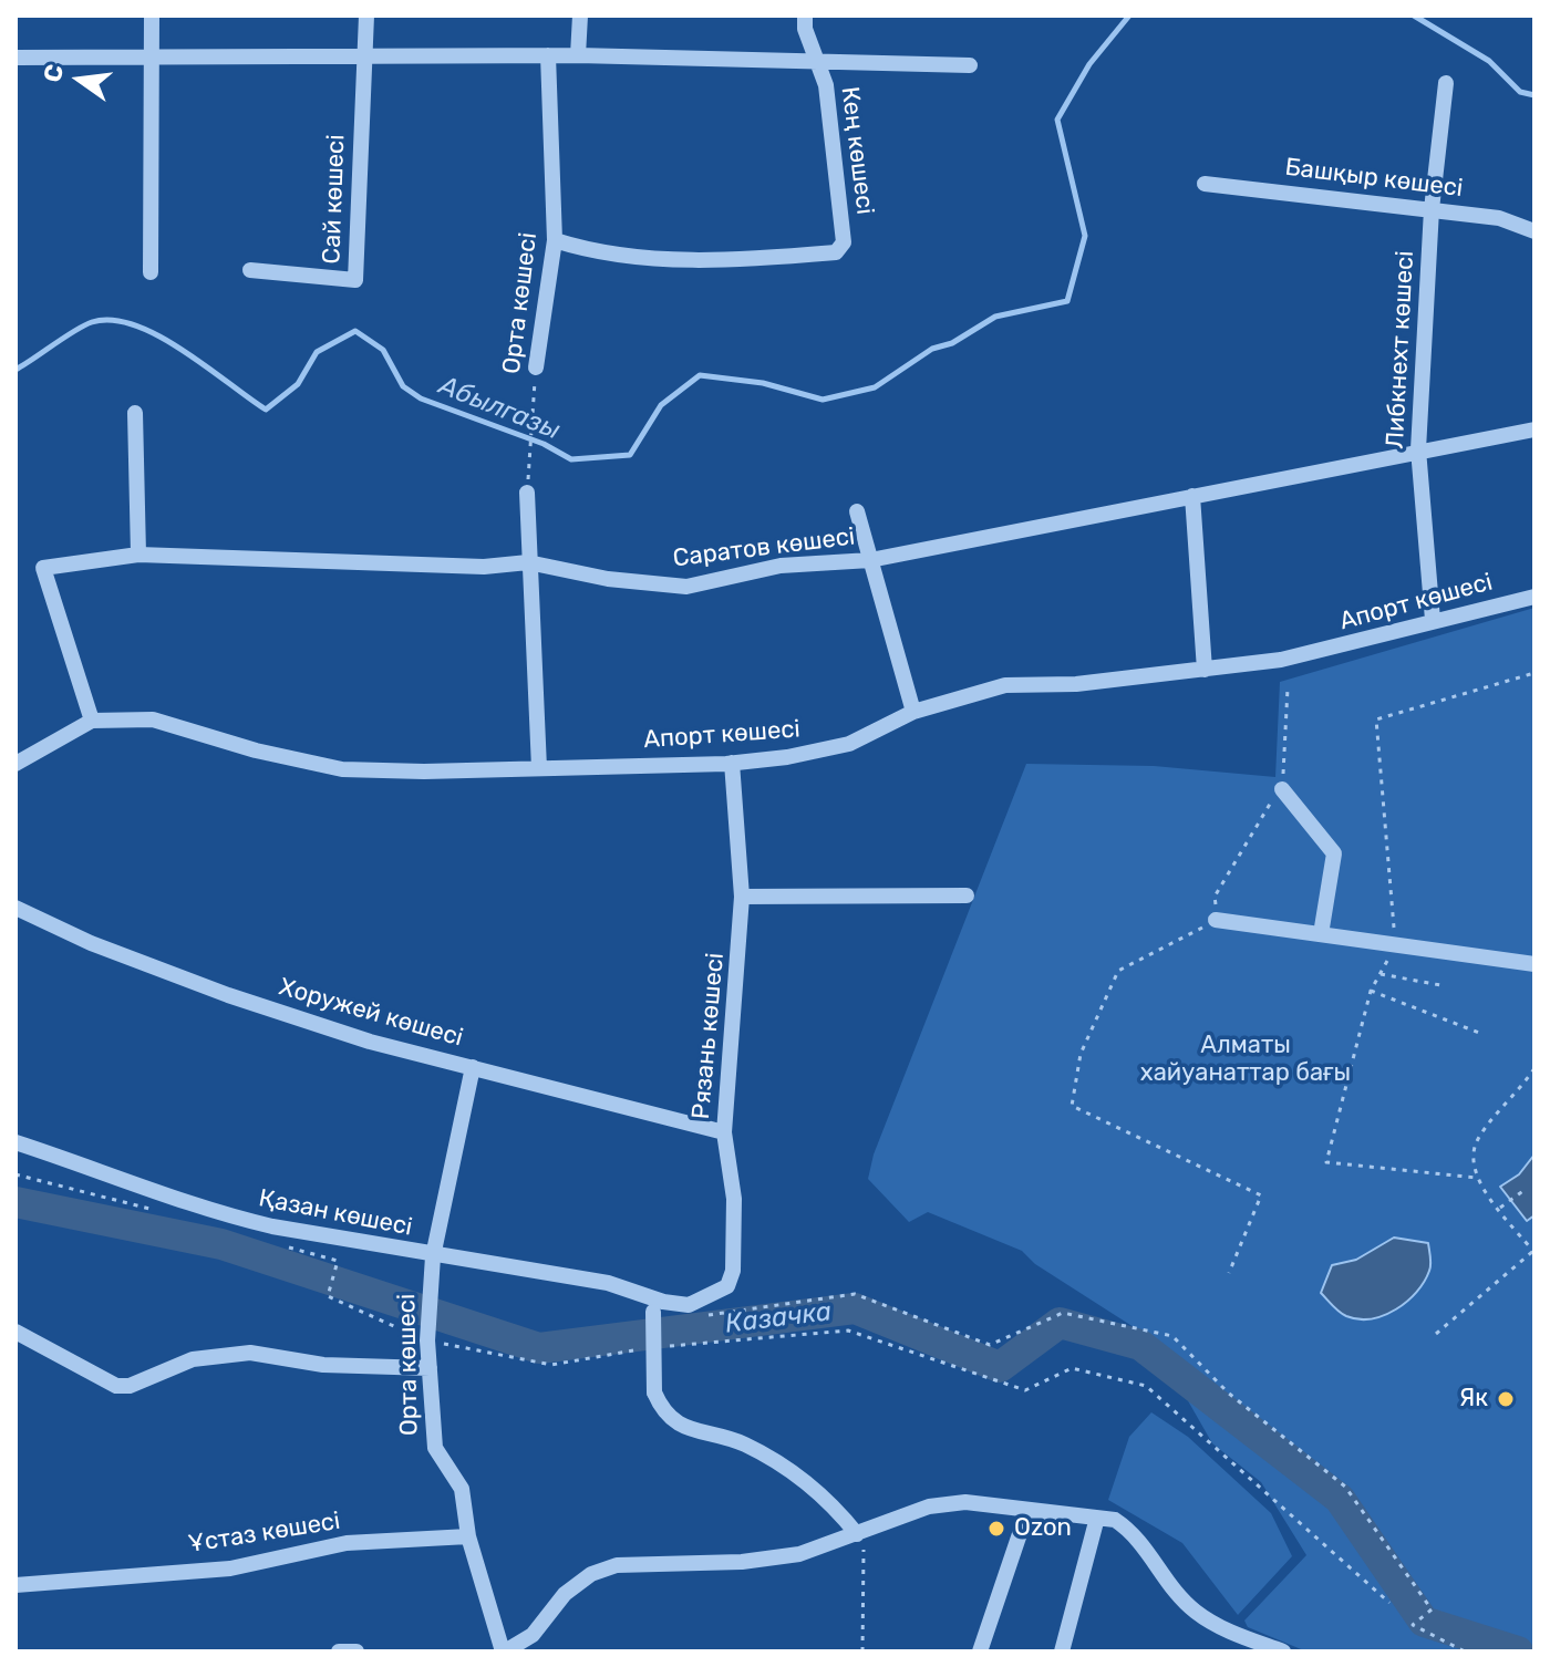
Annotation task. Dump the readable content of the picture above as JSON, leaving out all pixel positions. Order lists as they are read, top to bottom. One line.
{"streets":{"street":["Кең көшесі","Башқыр көшесі","Сай көшесі","Орта көшесі","Либкнехт көшесі","Саратов көшесі","Апорт көшесі","Хоружей көшесі","Рязань көшесі","Қазан көшесі","Ұстаз көшесі"]},"crossings":[["Кең көшесі","Орта көшесі"],["Башқыр көшесі","Либкнехт көшесі"],["Орта көшесі","Хоружей көшесі"],["Орта көшесі","Қазан көшесі"],["Орта көшесі","Ұстаз көшесі"],["Либкнехт көшесі","Саратов көшесі"],["Либкнехт көшесі","Апорт көшесі"],["Саратов көшесі","Апорт көшесі"],["Апорт көшесі","Рязань көшесі"],["Хоружей көшесі","Рязань көшесі"],["Рязань көшесі","Қазан көшесі"]],"water":["Абылгазы","Казачка"],"parks":["Алматы хайуанаттар бағы"],"places":["Як","Ozon"],"north":"left"}
